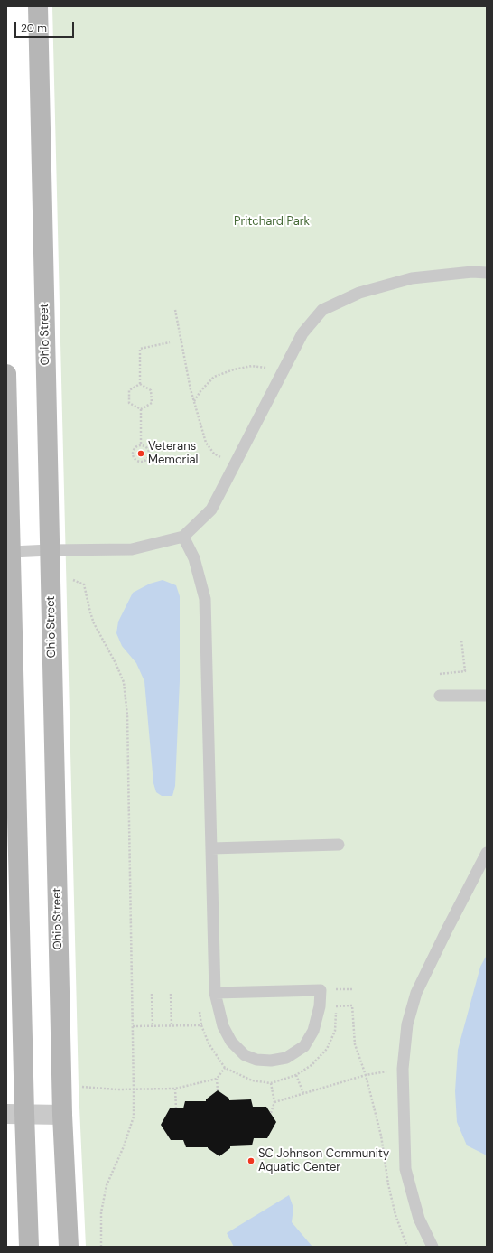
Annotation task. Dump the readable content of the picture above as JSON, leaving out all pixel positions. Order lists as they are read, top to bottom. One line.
{"streets":{"street":["Ohio Street"]},"parks":["Pritchard Park"],"places":["Veterans Memorial","SC Johnson Community Aquatic Center"],"scale_bar":"20 m"}
